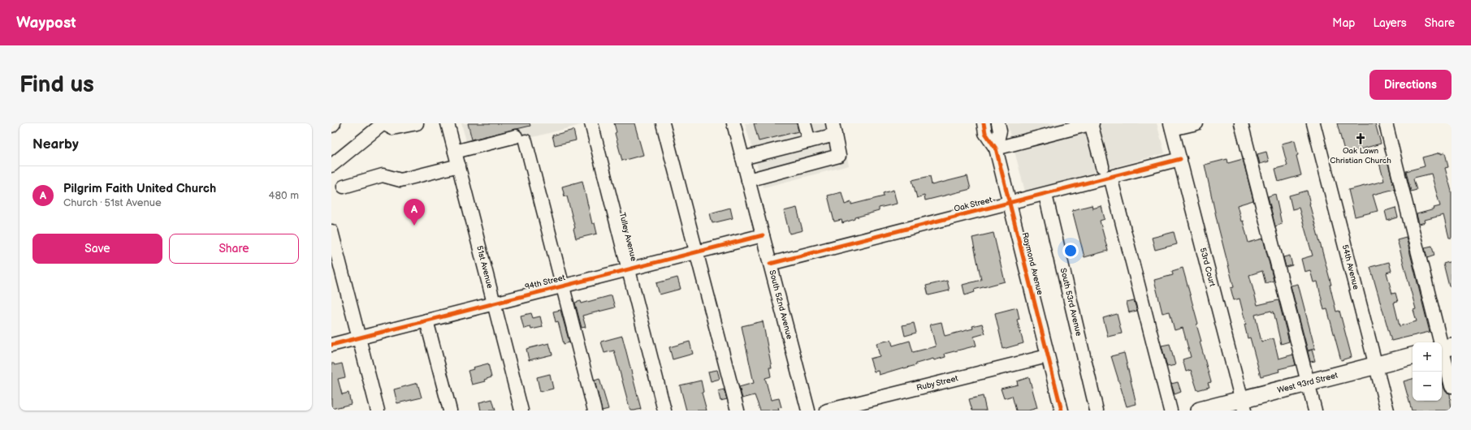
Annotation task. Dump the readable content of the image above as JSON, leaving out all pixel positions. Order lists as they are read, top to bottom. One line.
{"streets":{"main road":["West 93rd Street"],"street":["Oak Street","Tulley Avenue","Raymond Avenue","51st Avenue","53rd Court","54th Avenue","94th Street","South 53rd Avenue","South 52nd Avenue","Ruby Street"]},"crossings":[["Oak Street","Raymond Avenue"],["Oak Street","53rd Court"],["Oak Street","South 53rd Avenue"],["Oak Street","South 52nd Avenue"],["Tulley Avenue","94th Street"],["Raymond Avenue","Ruby Street"],["51st Avenue","94th Street"],["53rd Court","West 93rd Street"],["54th Avenue","West 93rd Street"],["94th Street","South 52nd Avenue"]],"places":{"church":["Oak Lawn Christian Church"]},"page":{"header":"Waypost","nav":["Map","Layers","Share"],"buttons":["Directions",["Save","Share"]],"title":"Find us","heading":"Nearby","list":[{"mark":"A","name":"Pilgrim Faith United Church","note":"Church · 51st Avenue","value":"480 m"}],"pins":"A","map_buttons":["+","−"]}}
